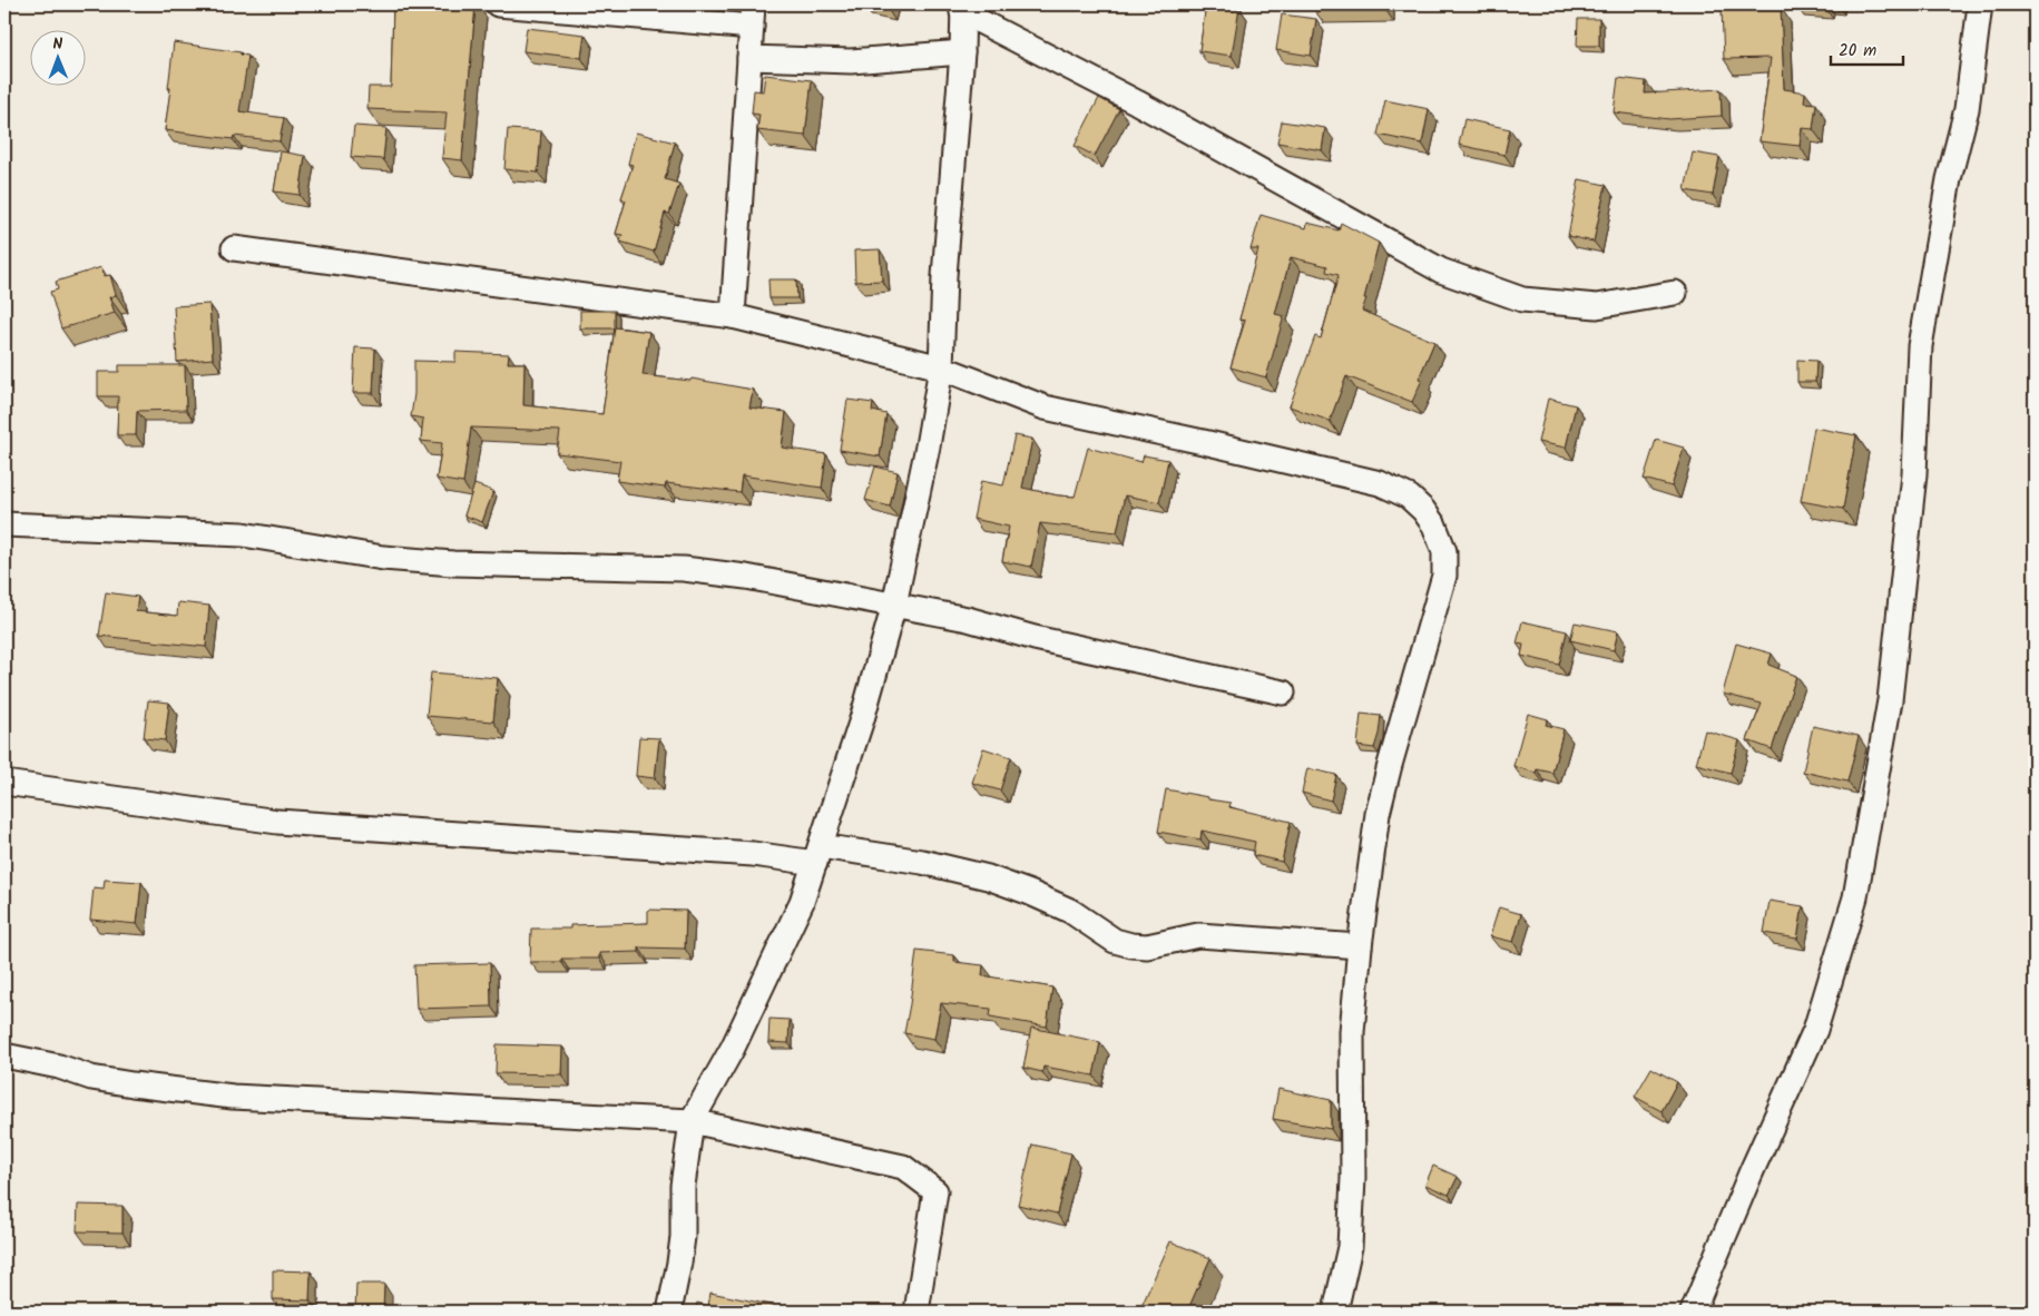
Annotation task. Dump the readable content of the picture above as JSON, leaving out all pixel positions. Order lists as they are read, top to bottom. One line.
{"scale_bar":"20 m","north":"top"}
